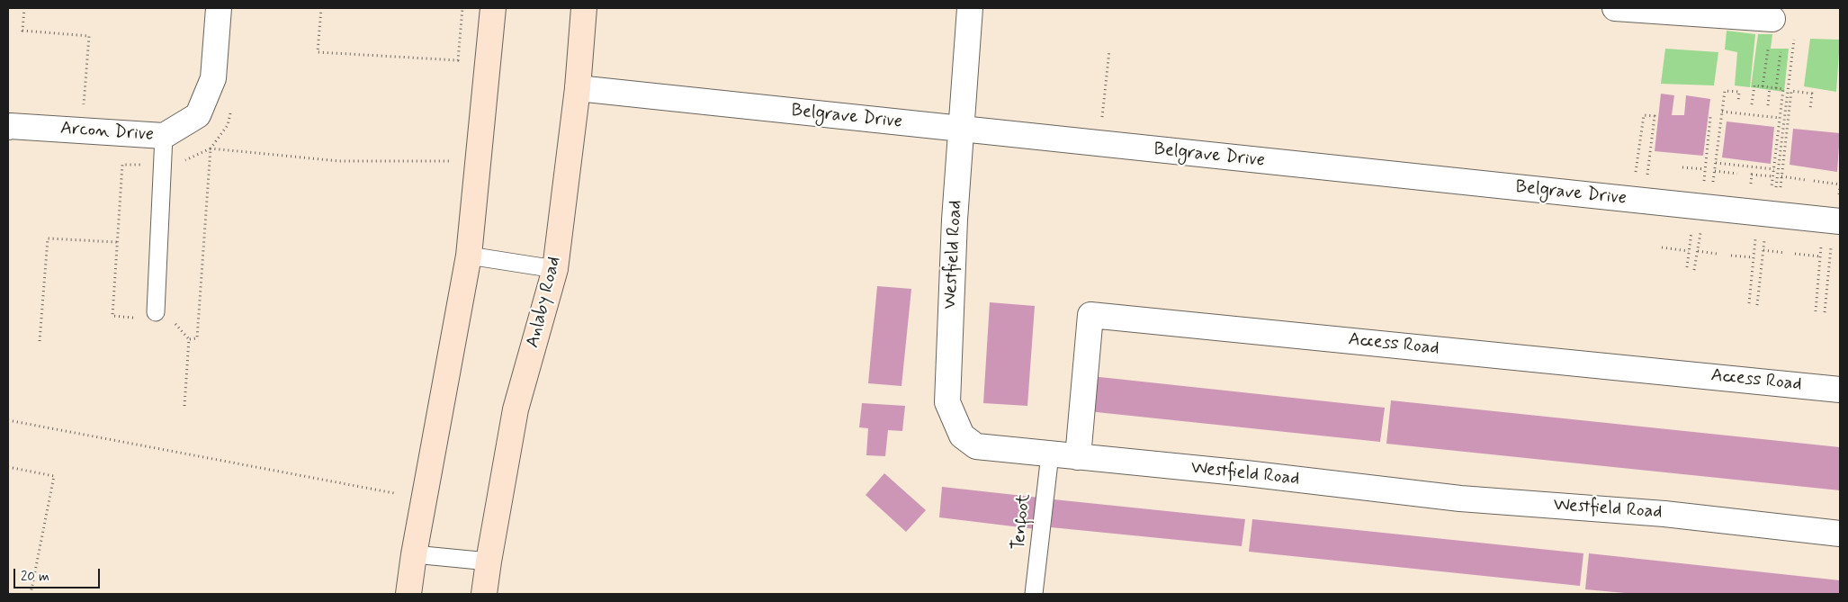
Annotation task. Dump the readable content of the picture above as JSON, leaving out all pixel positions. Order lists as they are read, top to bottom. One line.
{"streets":{"main road":["Anlaby Road"],"street":["Belgrave Drive","Arcon Drive","Westfield Road","Access Road"],"lane":["Tenfoot"]},"crossings":[["Belgrave Drive","Westfield Road"],["Belgrave Drive","Anlaby Road"],["Westfield Road","Access Road"],["Westfield Road","Tenfoot"]],"scale_bar":"20 m"}
